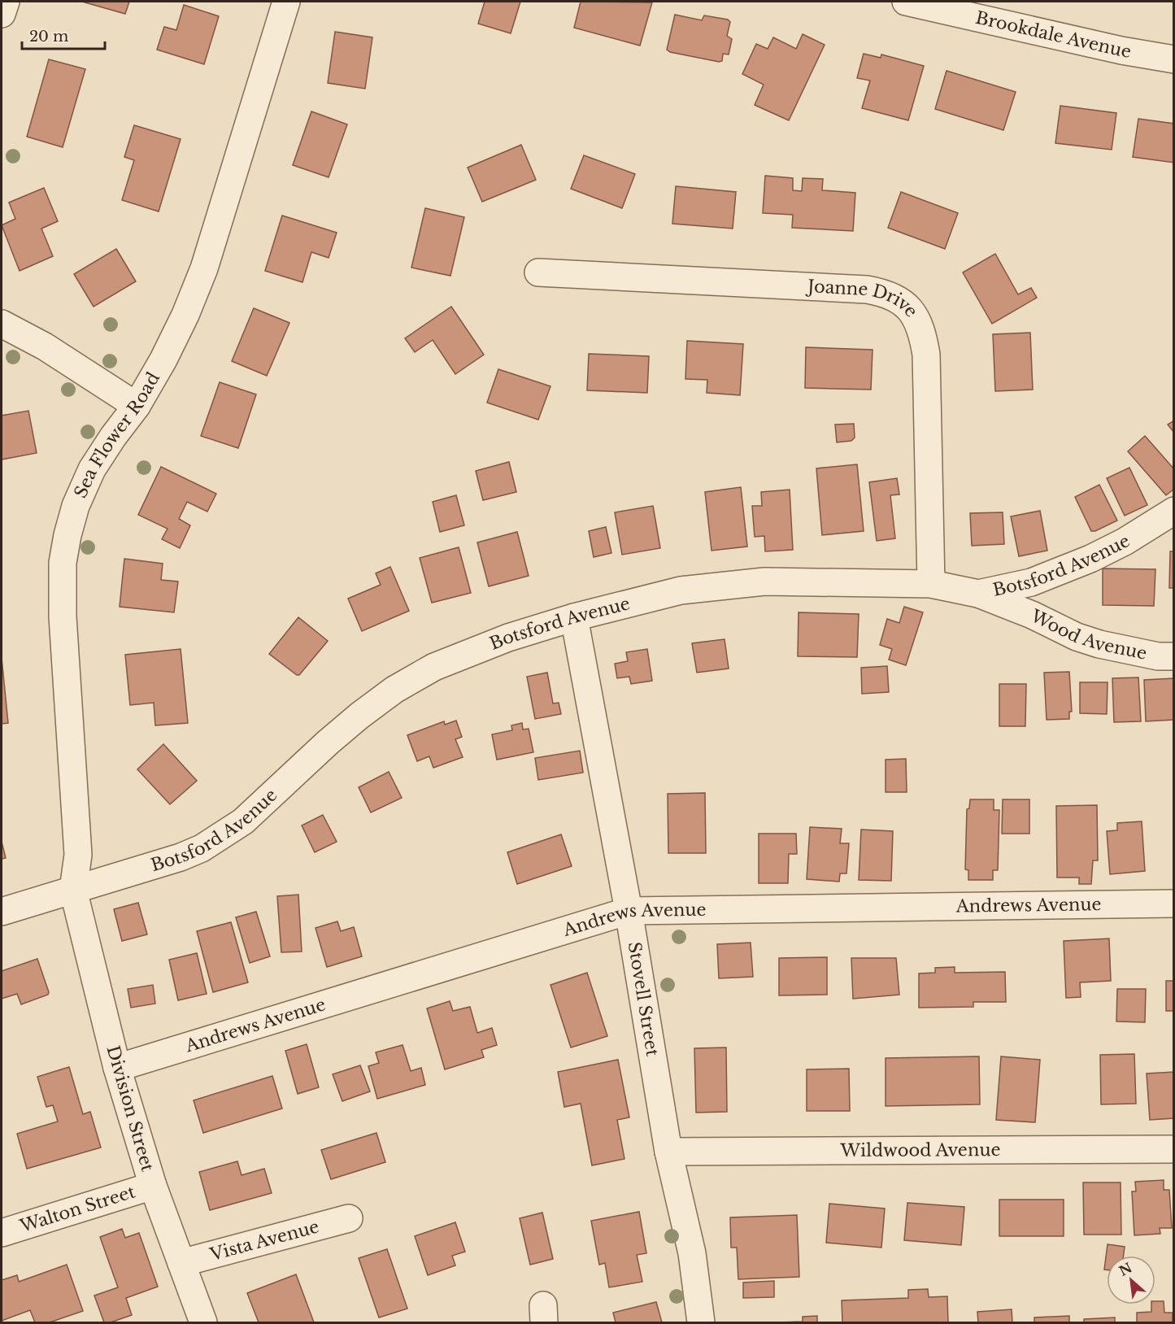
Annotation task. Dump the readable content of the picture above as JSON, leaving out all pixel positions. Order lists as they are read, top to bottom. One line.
{"streets":{"street":["Brookdale Avenue","Joanne Drive","Sea Flower Road","Botsford Avenue","Wood Avenue","Andrews Avenue","Stovell Street","Division Street","Wildwood Avenue","Walton Street","Vista Avenue"]},"crossings":[["Joanne Drive","Botsford Avenue"],["Sea Flower Road","Botsford Avenue"],["Sea Flower Road","Division Street"],["Botsford Avenue","Wood Avenue"],["Botsford Avenue","Stovell Street"],["Botsford Avenue","Division Street"],["Andrews Avenue","Stovell Street"],["Andrews Avenue","Division Street"],["Stovell Street","Wildwood Avenue"],["Division Street","Walton Street"],["Division Street","Vista Avenue"]],"scale_bar":"20 m","north":"top left"}
